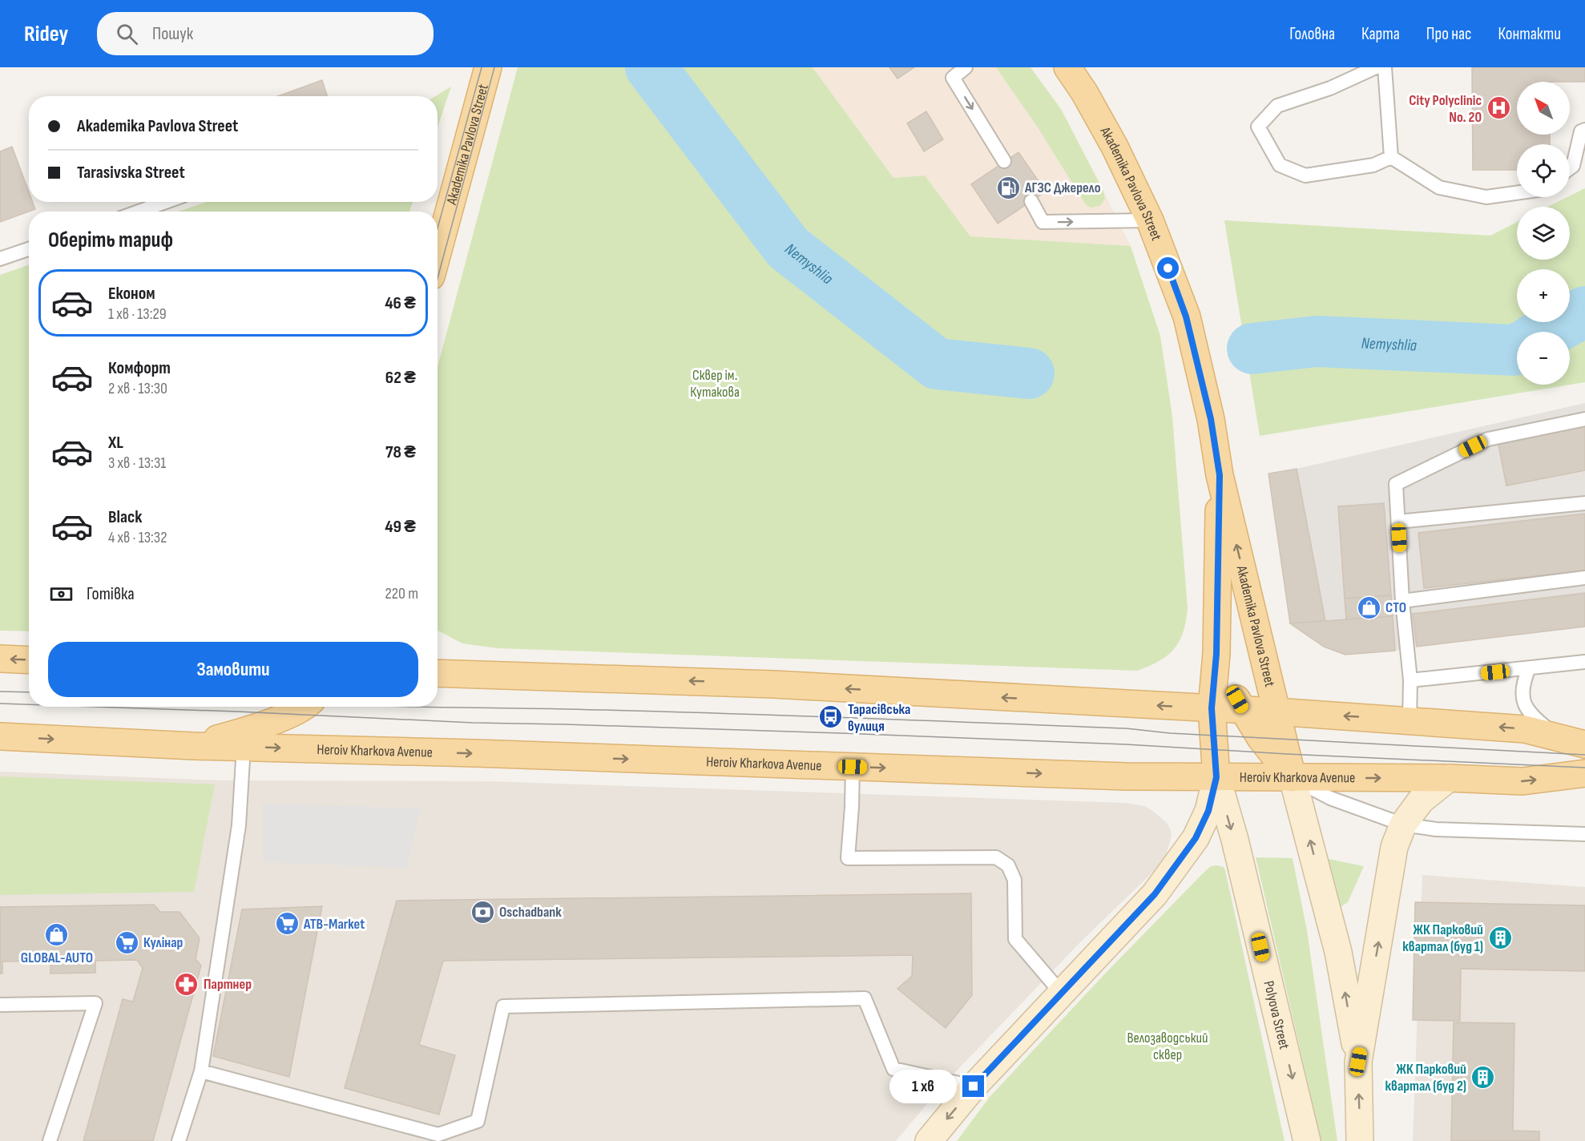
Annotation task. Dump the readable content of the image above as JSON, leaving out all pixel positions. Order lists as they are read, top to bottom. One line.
{"streets":{"main road":["Akademika Pavlova Street","Heroiv Kharkova Avenue","Polyova Street"]},"crossings":[["Akademika Pavlova Street","Heroiv Kharkova Avenue"],["Akademika Pavlova Street","Polyova Street"],["Heroiv Kharkova Avenue","Polyova Street"]],"water":["Nemyshlia"],"parks":["Сквер ім. Кутакова","Велозаводський сквер"],"places":{"hospital":["City Polyclinic No. 20"],"fuel station":["АГЗС Джерело"],"shop":["СТО","GLOBAL-AUTO"],"bus stop":["Тарасівська вулиця"],"bank":["Oschadbank"],"supermarket":["ATB-Market","Кулінар"],"building":["ЖК Парковий квартал (буд 1)","ЖК Парковий квартал (буд 2)"],"pharmacy":["Партнер"]},"north":"top left","page":{"header":"Ridey","search":"Пошук","nav":["Головна","Карта","Про нас","Контакти"],"map_buttons":["+","−"],"banner":["Akademika Pavlova Street","Tarasivska Street"],"heading":"Оберіть тариф","list":[{"name":"Економ","note":"1 хв · 13:29","value":"46 ₴"},{"name":"Комфорт","note":"2 хв · 13:30","value":"62 ₴"},{"name":"XL","note":"3 хв · 13:31","value":"78 ₴"},{"name":"Black","note":"4 хв · 13:32","value":"49 ₴"}],"pay":["Готівка","220 m"],"buttons":"Замовити","bubble":"1 хв"}}
